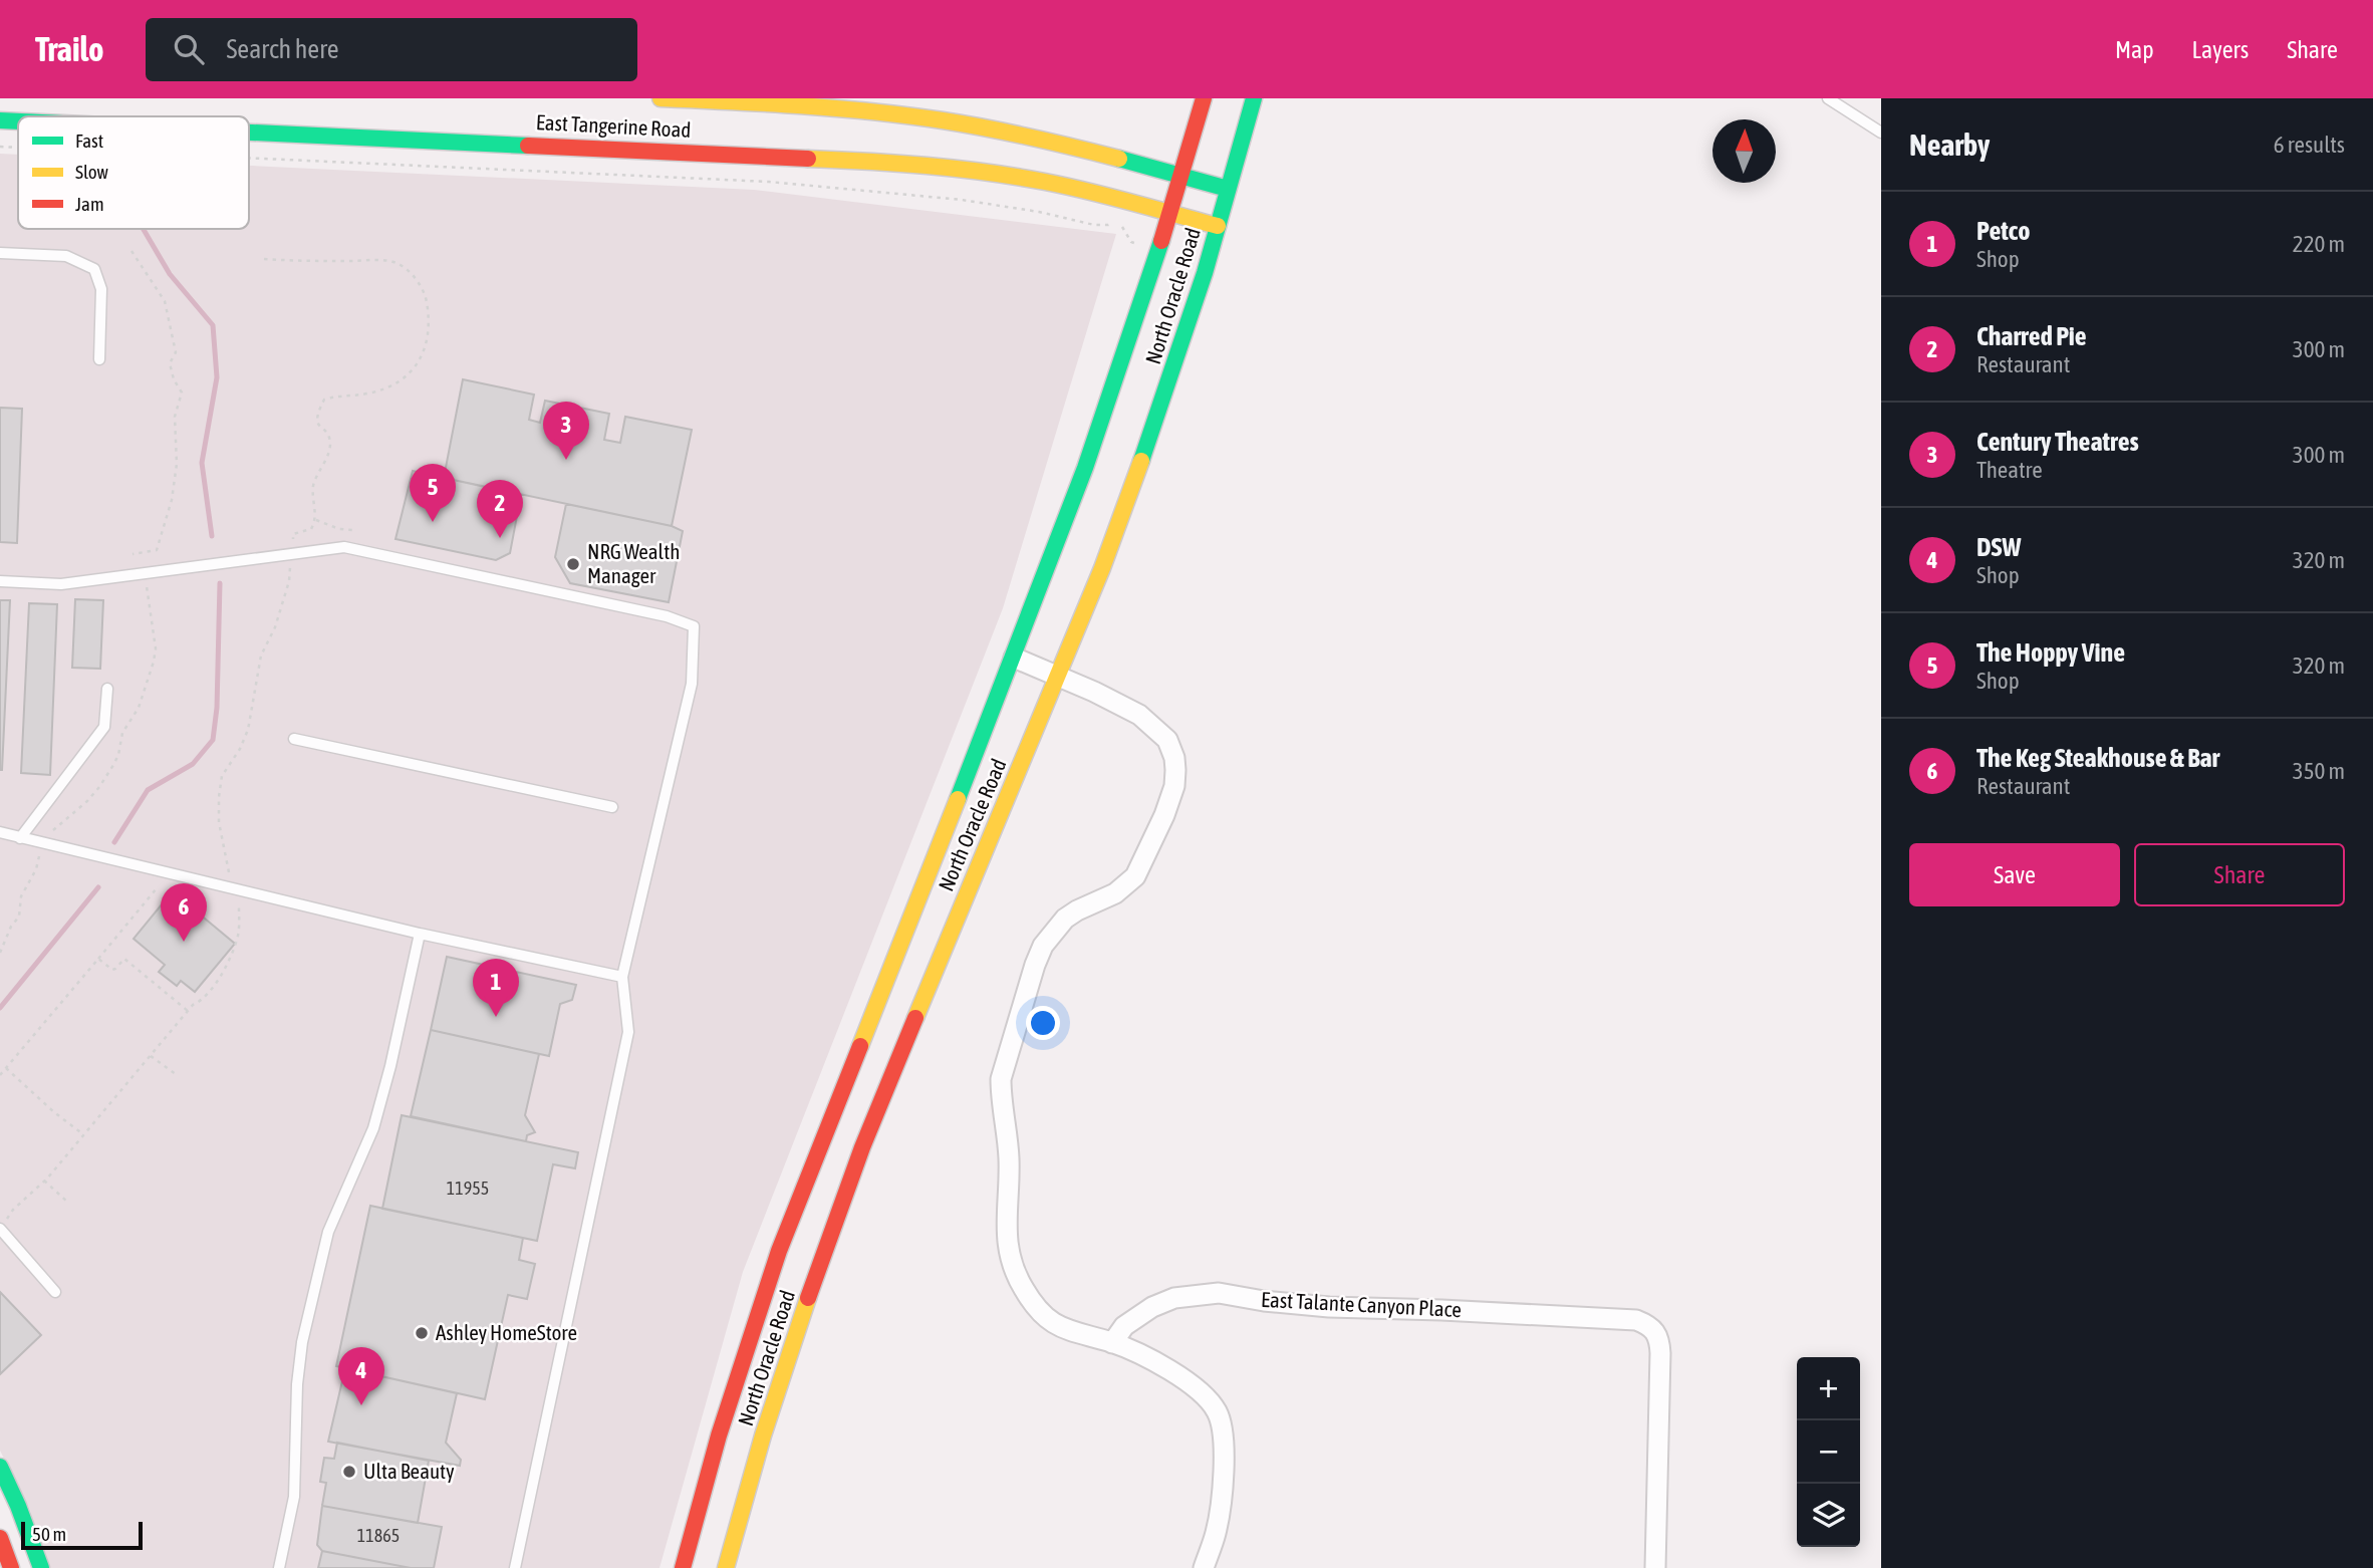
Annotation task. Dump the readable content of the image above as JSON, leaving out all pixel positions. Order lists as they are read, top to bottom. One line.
{"streets":{"main road":["East Tangerine Road","North Oracle Road"],"street":["East Talante Canyon Place"]},"crossings":[["East Tangerine Road","North Oracle Road"]],"places":["NRG Wealth Manager","Ashley HomeStore","Ulta Beauty"],"house_numbers":["11955","11865"],"legend":["Fast","Slow","Jam"],"scale_bar":"50 m","north":"top","page":{"header":"Trailo","search":"Search here","nav":["Map","Layers","Share"],"heading":["Nearby","6 results"],"list":[{"mark":"1","name":"Petco","note":"Shop","value":"220 m"},{"mark":"2","name":"Charred Pie","note":"Restaurant","value":"300 m"},{"mark":"3","name":"Century Theatres","note":"Theatre","value":"300 m"},{"mark":"4","name":"DSW","note":"Shop","value":"320 m"},{"mark":"5","name":"The Hoppy Vine","note":"Shop","value":"320 m"},{"mark":"6","name":"The Keg Steakhouse & Bar","note":"Restaurant","value":"350 m"}],"pins":["3","5","2","6","1","4"],"buttons":["Save","Share"],"map_buttons":["+","−"],"scale":"50 m"}}
